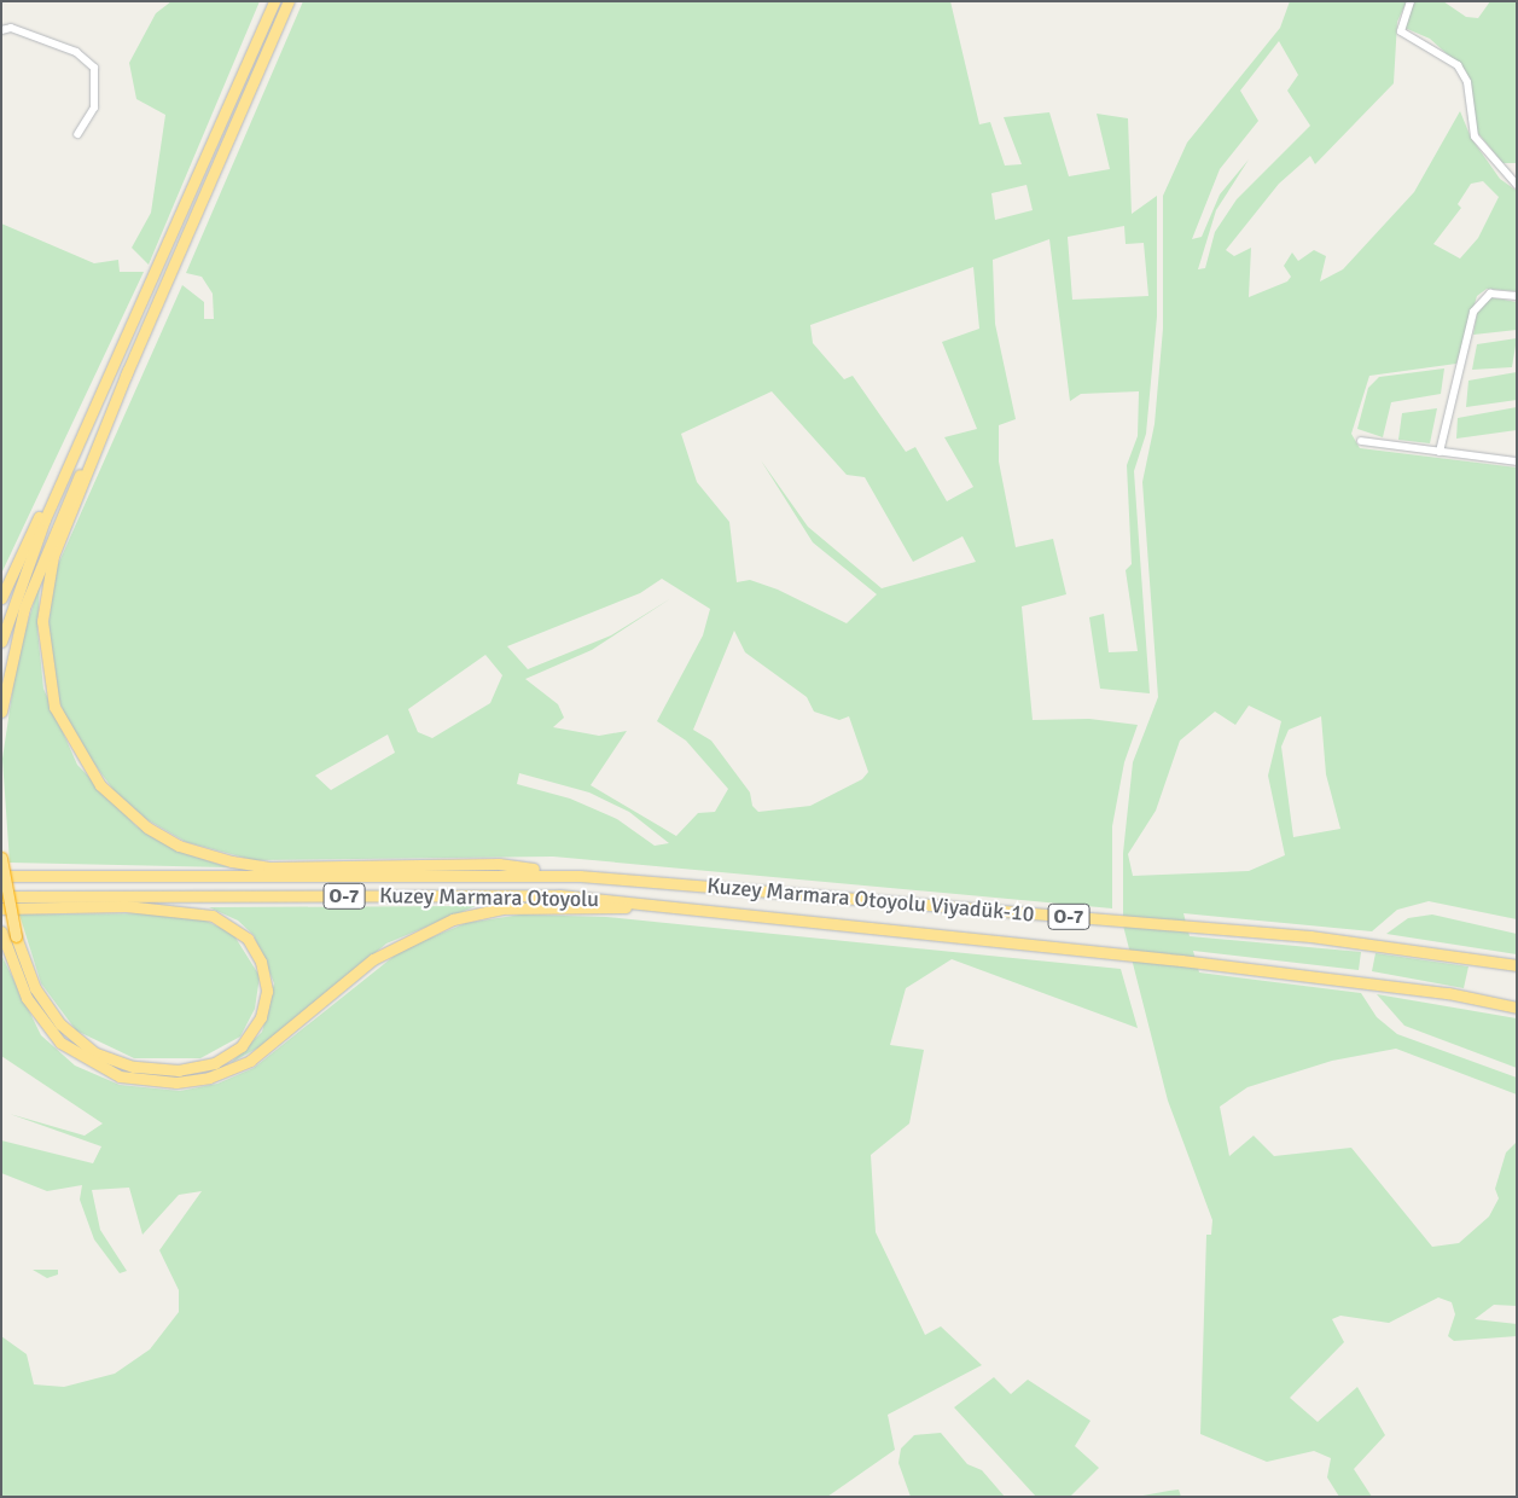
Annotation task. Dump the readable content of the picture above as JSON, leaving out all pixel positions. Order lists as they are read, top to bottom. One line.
{"streets":{"highway":["O-7","Kuzey Marmara Otoyolu","Kuzey Marmara Otoyolu Viyadük-10"]},"crossings":[["Kuzey Marmara Otoyolu","Kuzey Marmara Otoyolu Viyadük-10"]]}
